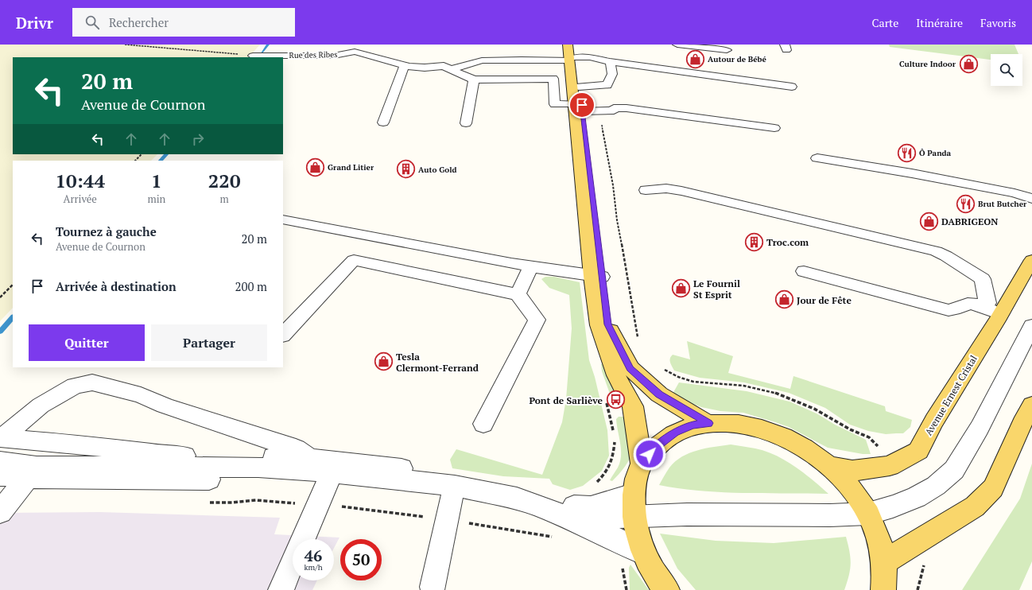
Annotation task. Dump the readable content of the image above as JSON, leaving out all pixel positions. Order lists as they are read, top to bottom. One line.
{"streets":{"main road":["Avenue Ernest Cristal"],"street":["Rue des Ribes"]},"places":{"shop":["Autour de Bébé","Culture Indoor","Grand Litier","DABRIGEON","Le Fournil St Esprit","Jour de Fête","Tesla Clermont-Ferrand"],"restaurant":["Ô Panda","Brut Butcher"],"building":["Auto Gold","Troc.com"],"bus stop":["Pont de Sarliève"]},"page":{"header":"Drivr","search":"Rechercher","nav":["Carte","Itinéraire","Favoris"],"turn":["20 m","Avenue de Cournon"],"eta":["10:44","Arrivée","1","min","220","m"],"list":[{"name":"Tournez à gauche","note":"Avenue de Cournon","value":"20 m"},{"name":"Arrivée à destination","value":"200 m"}],"buttons":["Quitter","Partager"],"speed":"46 km/h","limit":"50"}}
